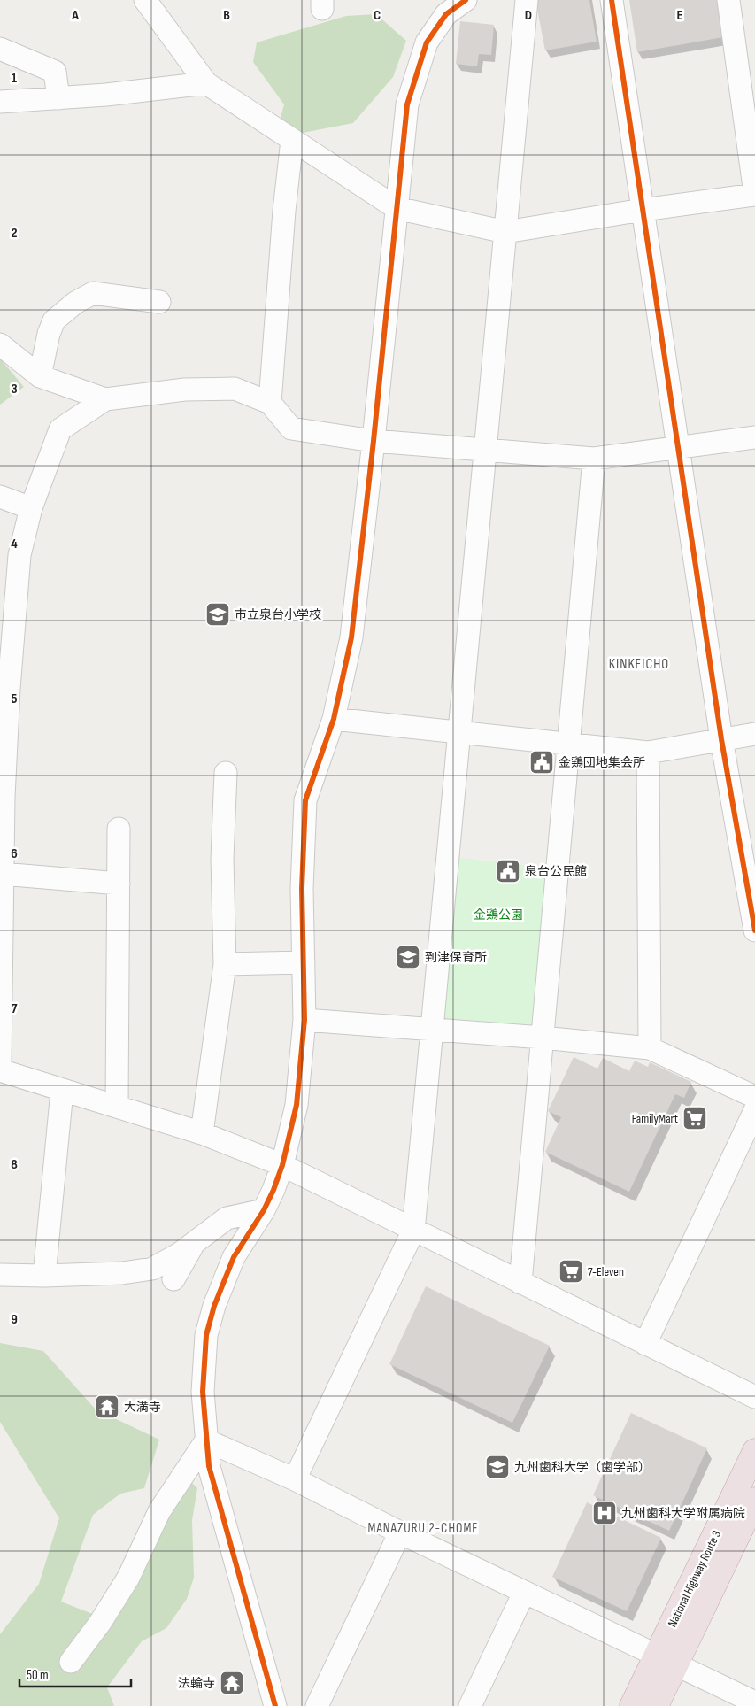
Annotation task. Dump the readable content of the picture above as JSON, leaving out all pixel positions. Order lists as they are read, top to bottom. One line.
{"streets":{"highway":["National Highway Route 3"]},"districts":["KINKEICHO","MANAZURU 2-CHOME"],"parks":["金鶏公園"],"places":{"school or university":["市立泉台小学校","到津保育所","九州歯科大学（歯学部）"],"public building":["金鶏団地集会所","泉台公民館"],"supermarket":["FamilyMart","7-Eleven"],"temple":["大満寺","法輪寺"],"hospital":["九州歯科大学附属病院"]},"scale_bar":"50 m","grid":{"columns":["A","B","C","D","E"],"rows":["1","2","3","4","5","6","7","8","9"]}}
